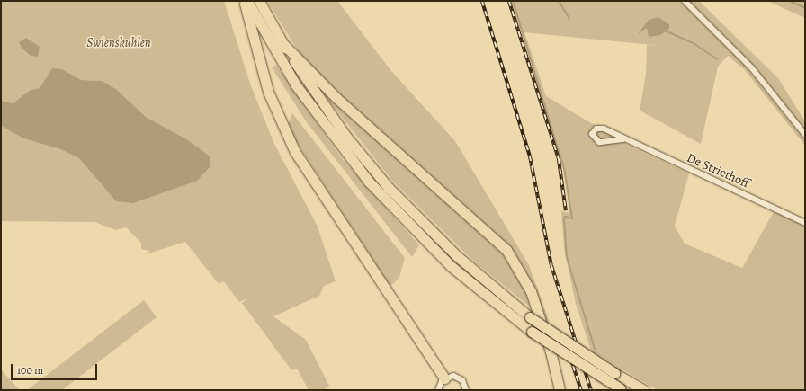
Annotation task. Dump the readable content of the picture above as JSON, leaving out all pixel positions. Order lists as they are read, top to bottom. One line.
{"streets":{"street":["De Striethoff"]},"parks":["Swienskuhlen"],"scale_bar":"100 m"}
